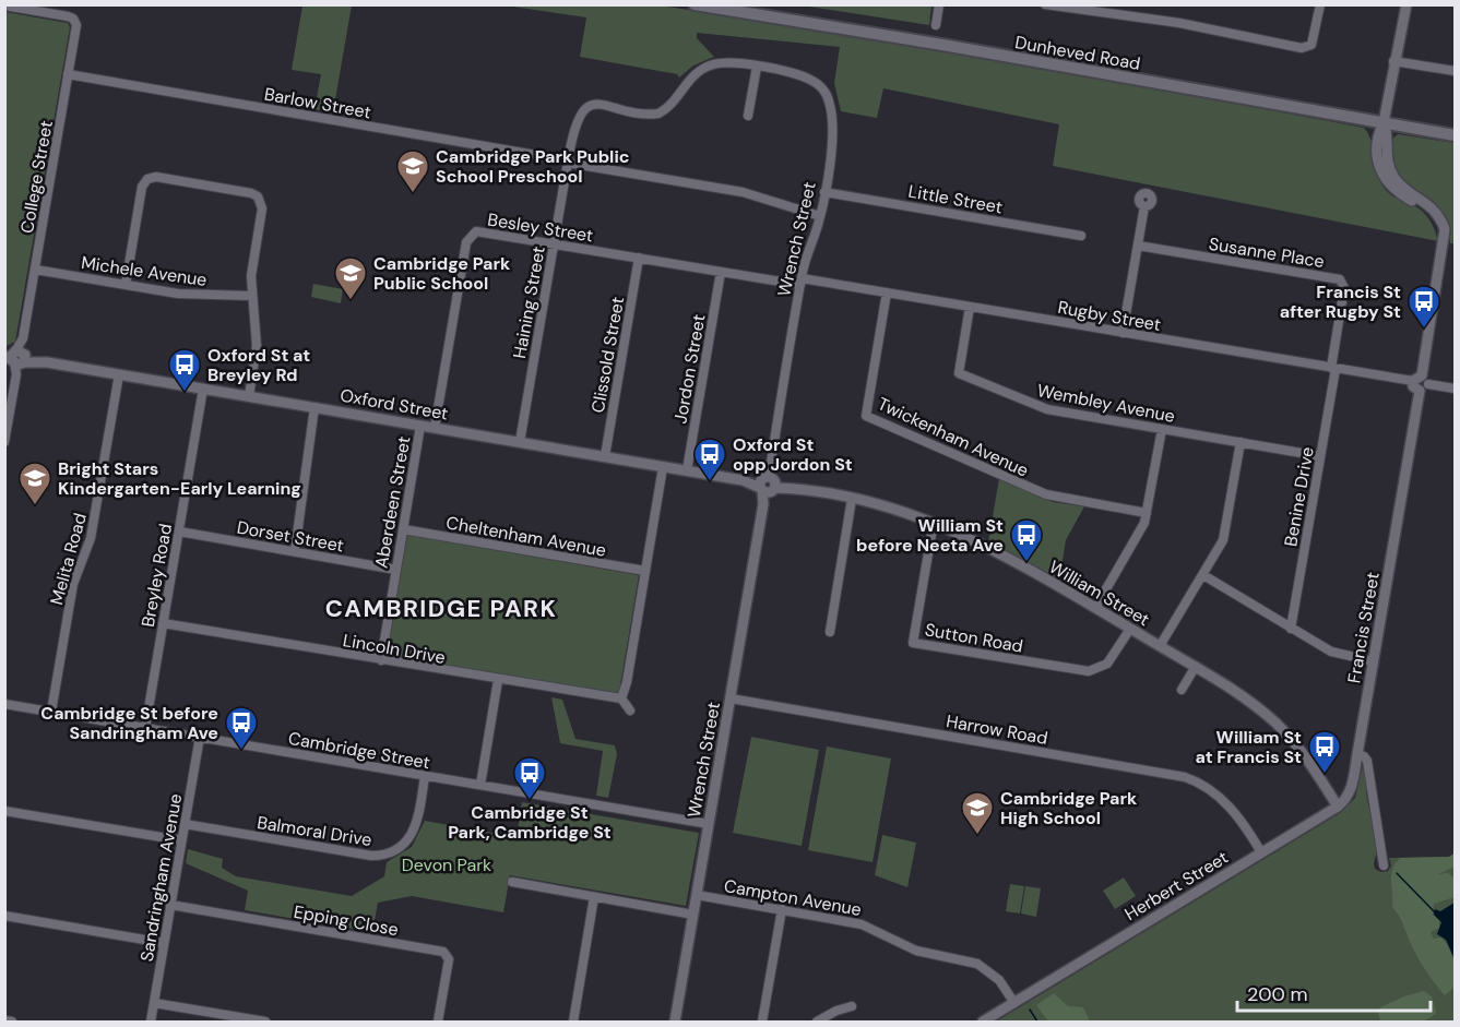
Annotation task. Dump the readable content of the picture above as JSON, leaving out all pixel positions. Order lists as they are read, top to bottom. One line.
{"streets":{"main road":["Dunheved Road"],"street":["Barlow Street","College Street","Little Street","Besley Street","Wrench Street","Susanne Place","Michele Avenue","Haining Street","Rugby Street","Clissold Street","Jordon Street","Wembley Avenue","Oxford Street","Twickenham Avenue","Benine Drive","Aberdeen Street","Dorset Street","Cheltenham Avenue","Melita Road","Breyley Road","William Street","Francis Street","Sutton Road","Lincoln Drive","Harrow Road","Cambridge Street","Balmoral Drive","Sandringham Avenue","Herbert Street","Campton Avenue","Epping Close"]},"crossings":[["Dunheved Road","Francis Street"],["Barlow Street","College Street"],["College Street","Michele Avenue"],["College Street","Oxford Street"],["Little Street","Wrench Street"],["Besley Street","Wrench Street"],["Besley Street","Haining Street"],["Besley Street","Rugby Street"],["Besley Street","Clissold Street"],["Besley Street","Jordon Street"],["Besley Street","Oxford Street"],["Wrench Street","Rugby Street"],["Wrench Street","Oxford Street"],["Wrench Street","William Street"],["Wrench Street","Harrow Road"],["Wrench Street","Cambridge Street"],["Wrench Street","Campton Avenue"],["Susanne Place","Rugby Street"],["Susanne Place","Benine Drive"],["Haining Street","Oxford Street"],["Rugby Street","Wembley Avenue"],["Rugby Street","Twickenham Avenue"],["Rugby Street","Benine Drive"],["Rugby Street","Francis Street"],["Clissold Street","Oxford Street"],["Jordon Street","Oxford Street"],["Wembley Avenue","Benine Drive"],["Oxford Street","Aberdeen Street"],["Oxford Street","Melita Road"],["Oxford Street","Breyley Road"],["Oxford Street","William Street"],["Aberdeen Street","Dorset Street"],["Aberdeen Street","Cheltenham Avenue"],["Aberdeen Street","Lincoln Drive"],["Dorset Street","Breyley Road"],["Melita Road","Cambridge Street"],["Breyley Road","Lincoln Drive"],["Breyley Road","Cambridge Street"],["William Street","Sutton Road"],["William Street","Herbert Street"],["Harrow Road","Herbert Street"],["Cambridge Street","Balmoral Drive"],["Cambridge Street","Sandringham Avenue"],["Balmoral Drive","Sandringham Avenue"],["Sandringham Avenue","Epping Close"],["Herbert Street","Campton Avenue"]],"districts":["CAMBRIDGE PARK"],"parks":["Devon Park"],"places":{"school or university":["Cambridge Park Public School Preschool","Cambridge Park Public School","Bright Stars Kindergarten-Early Learning","Cambridge Park High School"],"bus stop":["Francis St after Rugby St","Oxford St at Breyley Rd","Oxford St opp Jordon St","William St before Neeta Ave","Cambridge St before Sandringham Ave","William St at Francis St","Cambridge St Park, Cambridge St"]},"scale_bar":"200 m"}
